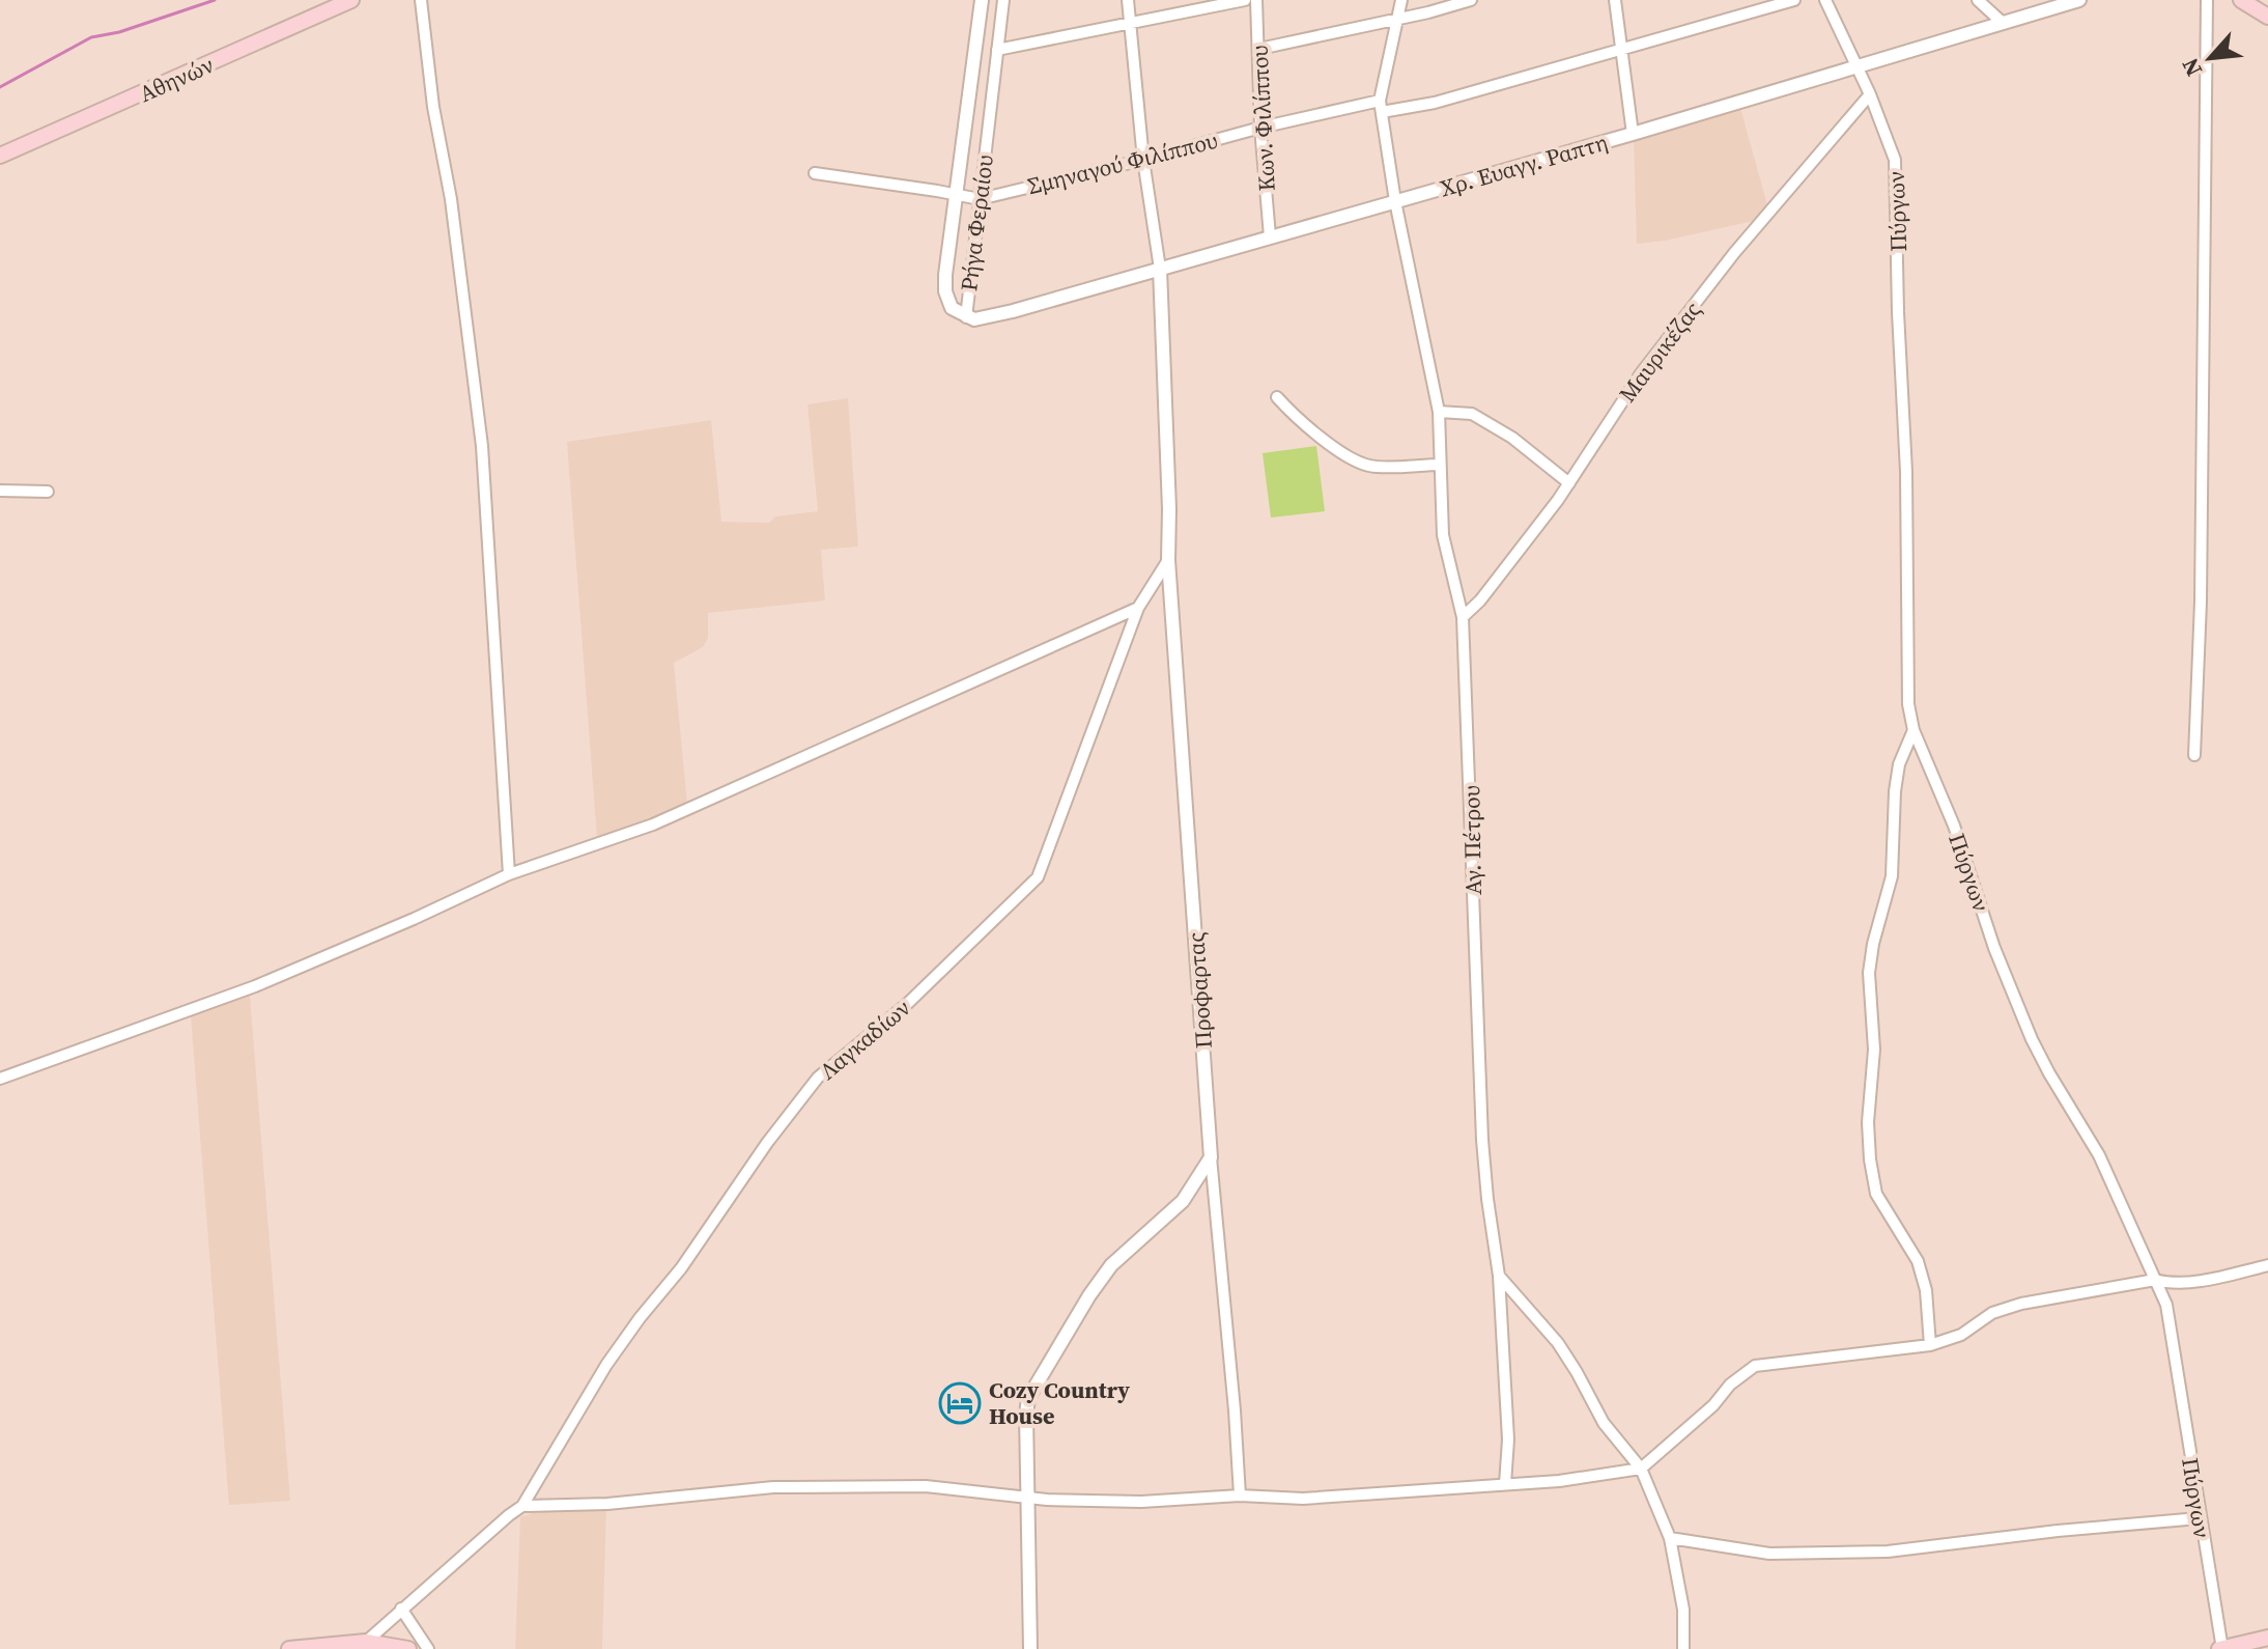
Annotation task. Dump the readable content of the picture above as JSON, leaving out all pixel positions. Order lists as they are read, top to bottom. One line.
{"streets":{"main road":["Αθηνών"],"street":["Κων. Φιλίππου","Σμηναγού Φιλίππου","Χρ. Ευαγγ. Ραπτη","Πύργων","Ρήγα Φεραίου","Μαυρικέζας","Αγ. Πέτρου","Προφαρτας","Λαγκαδίων"]},"crossings":[["Κων. Φιλίππου","Σμηναγού Φιλίππου"],["Κων. Φιλίππου","Χρ. Ευαγγ. Ραπτη"],["Σμηναγού Φιλίππου","Ρήγα Φεραίου"],["Σμηναγού Φιλίππου","Αγ. Πέτρου"],["Χρ. Ευαγγ. Ραπτη","Πύργων"],["Χρ. Ευαγγ. Ραπτη","Ρήγα Φεραίου"],["Χρ. Ευαγγ. Ραπτη","Αγ. Πέτρου"],["Χρ. Ευαγγ. Ραπτη","Προφαρτας"],["Πύργων","Μαυρικέζας"],["Μαυρικέζας","Αγ. Πέτρου"],["Προφαρτας","Λαγκαδίων"]],"places":{"hotel":["Cozy Country House"]},"north":"bottom left"}
